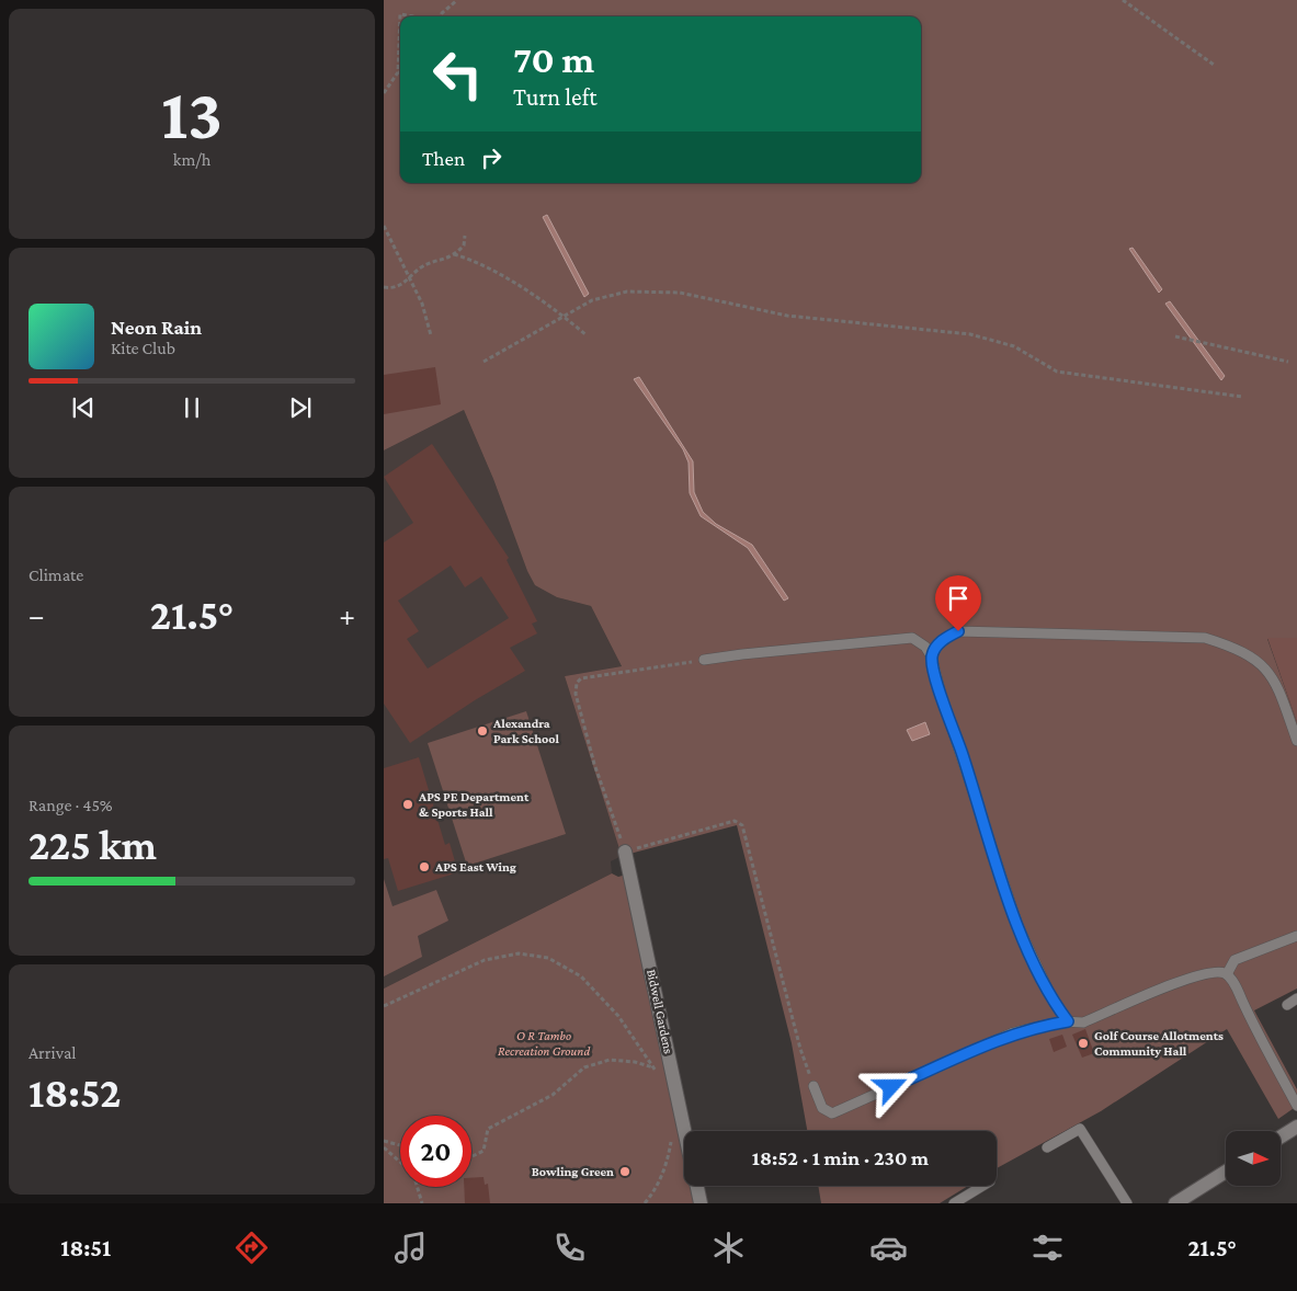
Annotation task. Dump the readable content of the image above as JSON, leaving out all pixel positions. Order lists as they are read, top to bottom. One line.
{"streets":{"street":["Bidwell Gardens"]},"parks":["O R Tambo Recreation Ground"],"places":["Alexandra Park School","APS PE Department & Sports Hall","APS East Wing","Golf Course Allotments Community Hall","Bowling Green"],"north":"right","page":{"tile":[["13","km/h"],"Climate",["Range · 45%","225 km"],["Arrival","18:52"]],"turn":["70 m","Turn left"],"then":"Then","song":["Neon Rain","Kite Club"],"heat":["−","21.5°","+"],"limit":"20","trip":"18:52 · 1 min · 230 m","tabs":["18:51","21.5°"]}}
